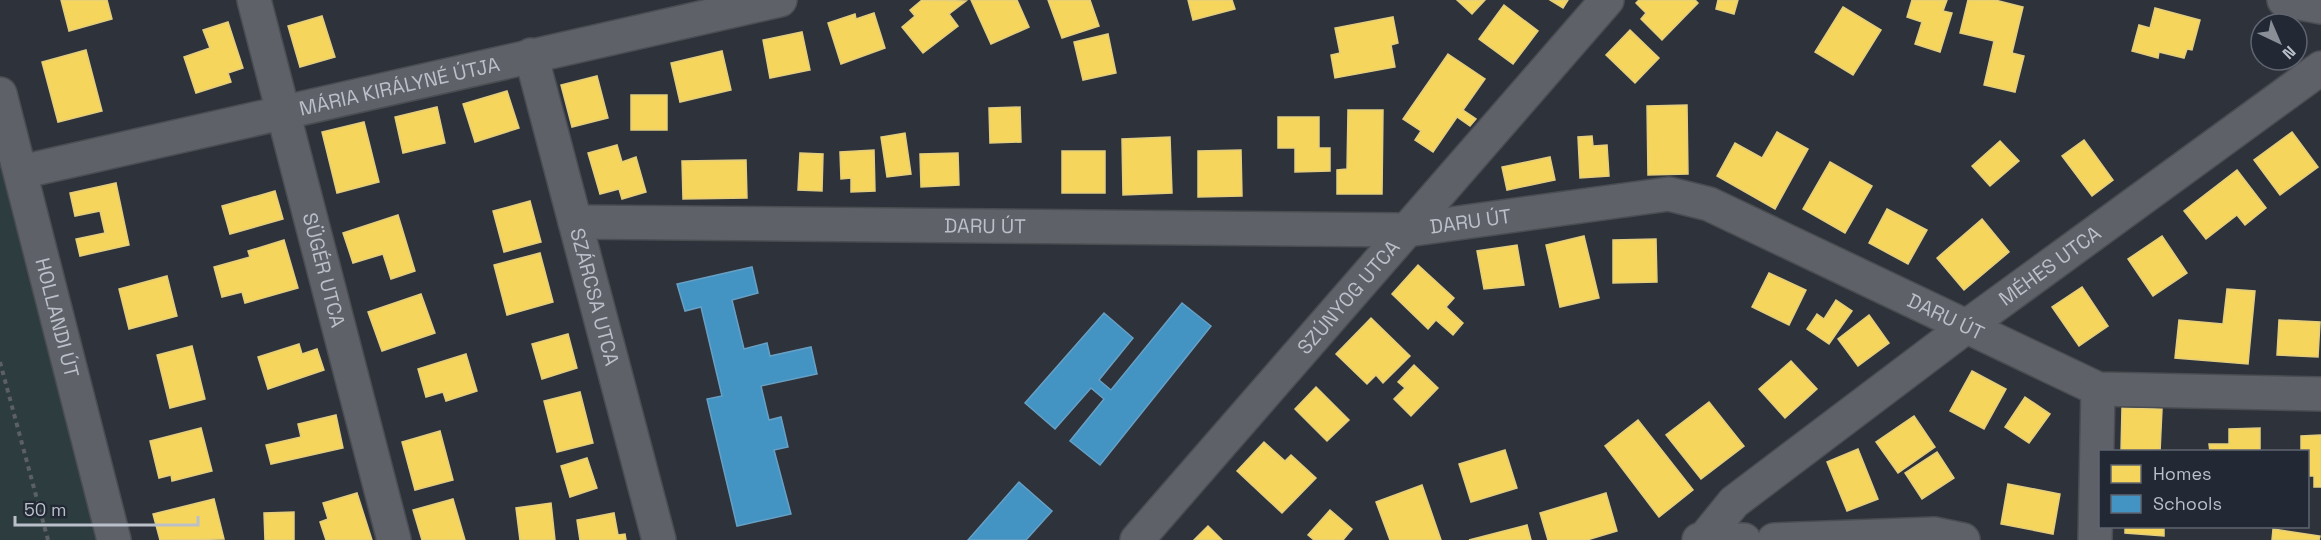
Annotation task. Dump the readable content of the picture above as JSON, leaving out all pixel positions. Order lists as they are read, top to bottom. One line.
{"streets":{"street":["MÁRIA KIRÁLYNÉ ÚTJA","DARU ÚT","MÉHES UTCA","SÜGÉR UTCA","SZÚNYOG UTCA","SZÁRCSA UTCA","HOLLANDI ÚT"]},"crossings":[["MÁRIA KIRÁLYNÉ ÚTJA","SÜGÉR UTCA"],["MÁRIA KIRÁLYNÉ ÚTJA","SZÁRCSA UTCA"],["MÁRIA KIRÁLYNÉ ÚTJA","HOLLANDI ÚT"],["DARU ÚT","MÉHES UTCA"],["DARU ÚT","SZÚNYOG UTCA"],["DARU ÚT","SZÁRCSA UTCA"]],"legend":["Homes","Schools"],"scale_bar":"50 m","north":"bottom right"}
